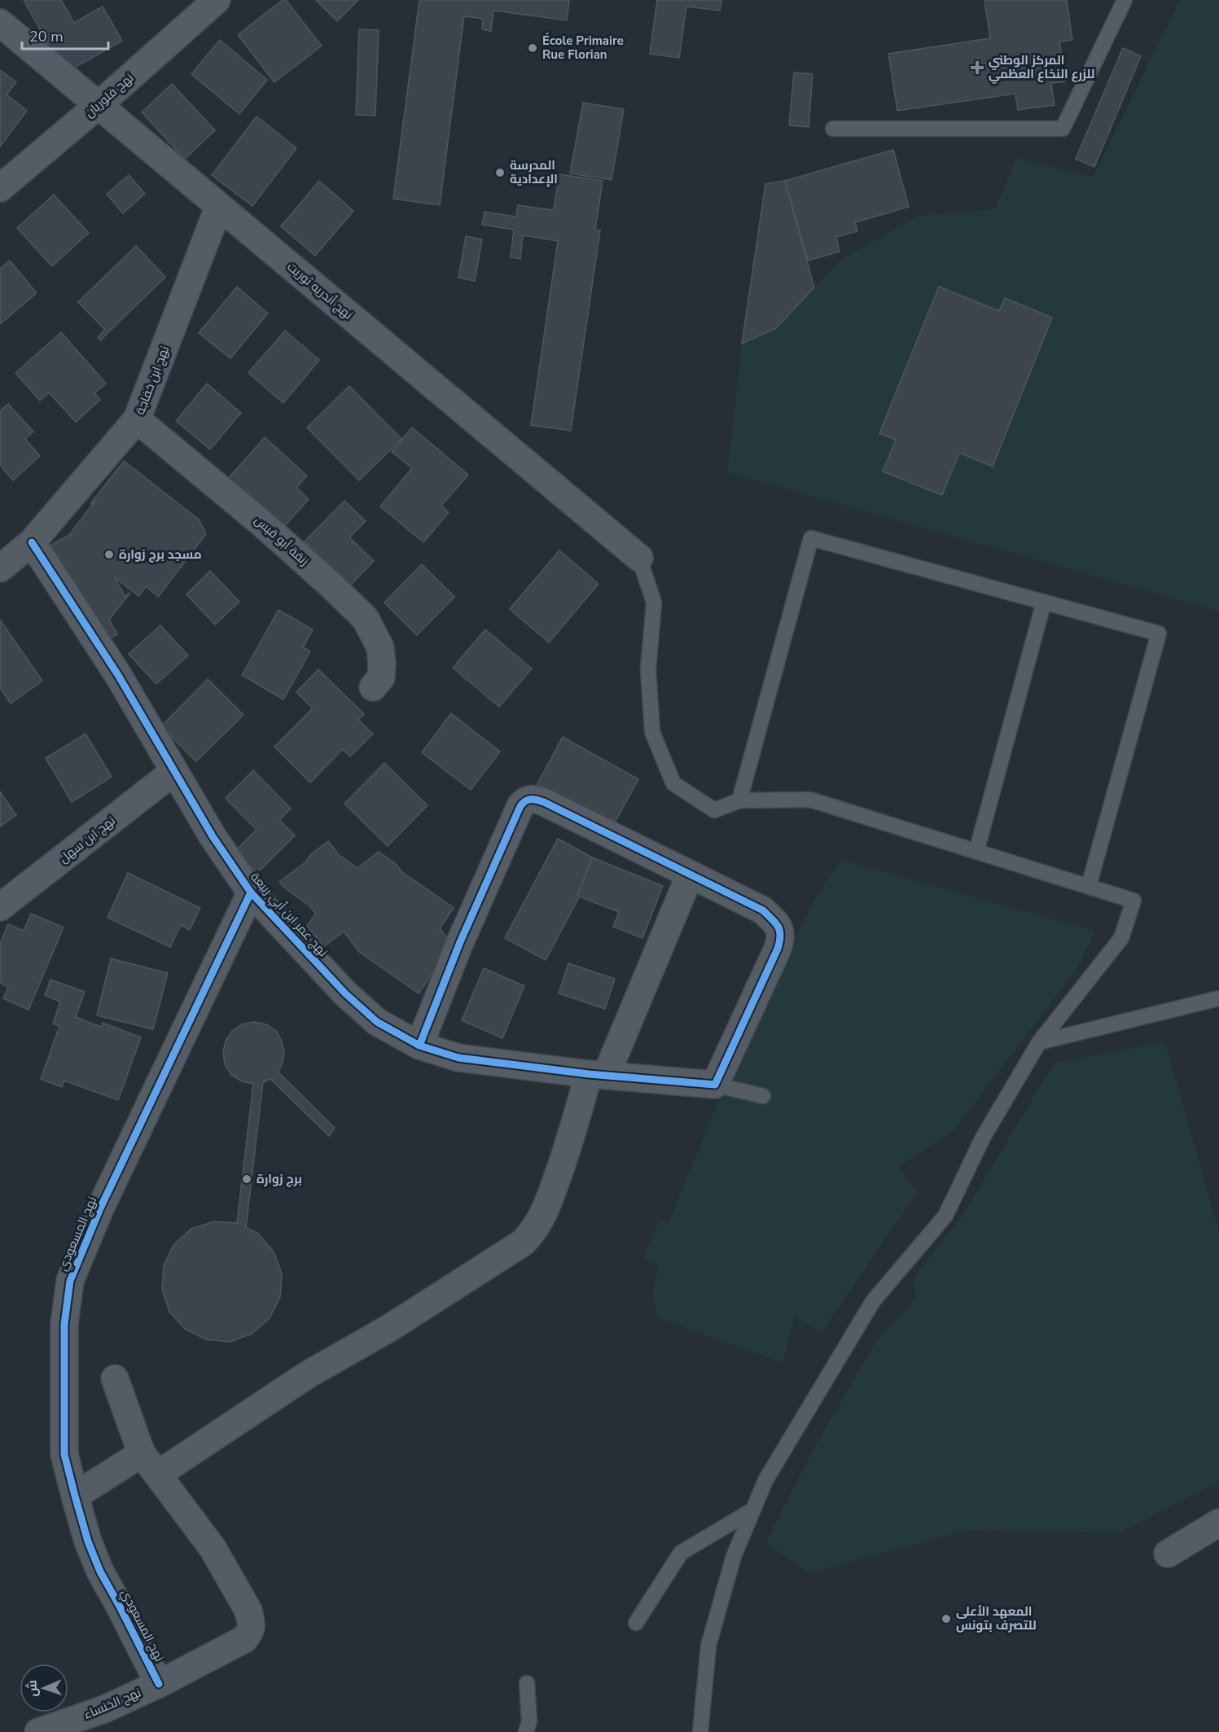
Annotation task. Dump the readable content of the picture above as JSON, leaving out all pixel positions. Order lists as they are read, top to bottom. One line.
{"streets":{"street":["نهج فلوريان","نهج أندريه ثوريت","نهج ابن خفاجة","زنقة أبو قيس","نهج ابن سهل","نهج عمر ابن أبي ربيعة","نهج المسعودي","نهج الخنساء"]},"crossings":[["نهج فلوريان","نهج أندريه ثوريت"],["نهج أندريه ثوريت","نهج ابن خفاجة"],["نهج ابن خفاجة","زنقة أبو قيس"],["نهج ابن خفاجة","نهج عمر ابن أبي ربيعة"],["نهج ابن سهل","نهج عمر ابن أبي ربيعة"],["نهج عمر ابن أبي ربيعة","نهج المسعودي"],["نهج المسعودي","نهج الخنساء"]],"places":{"other":["École Primaire Rue Florian","المدرسة الإعدادية","مسجد برج زوارة","برج زوارة","المعهد الأعلى للتصرف بتونس"],"health":["المركز الوطني للزرع النخاع العظمي"]},"scale_bar":"20 m","north":"left"}
